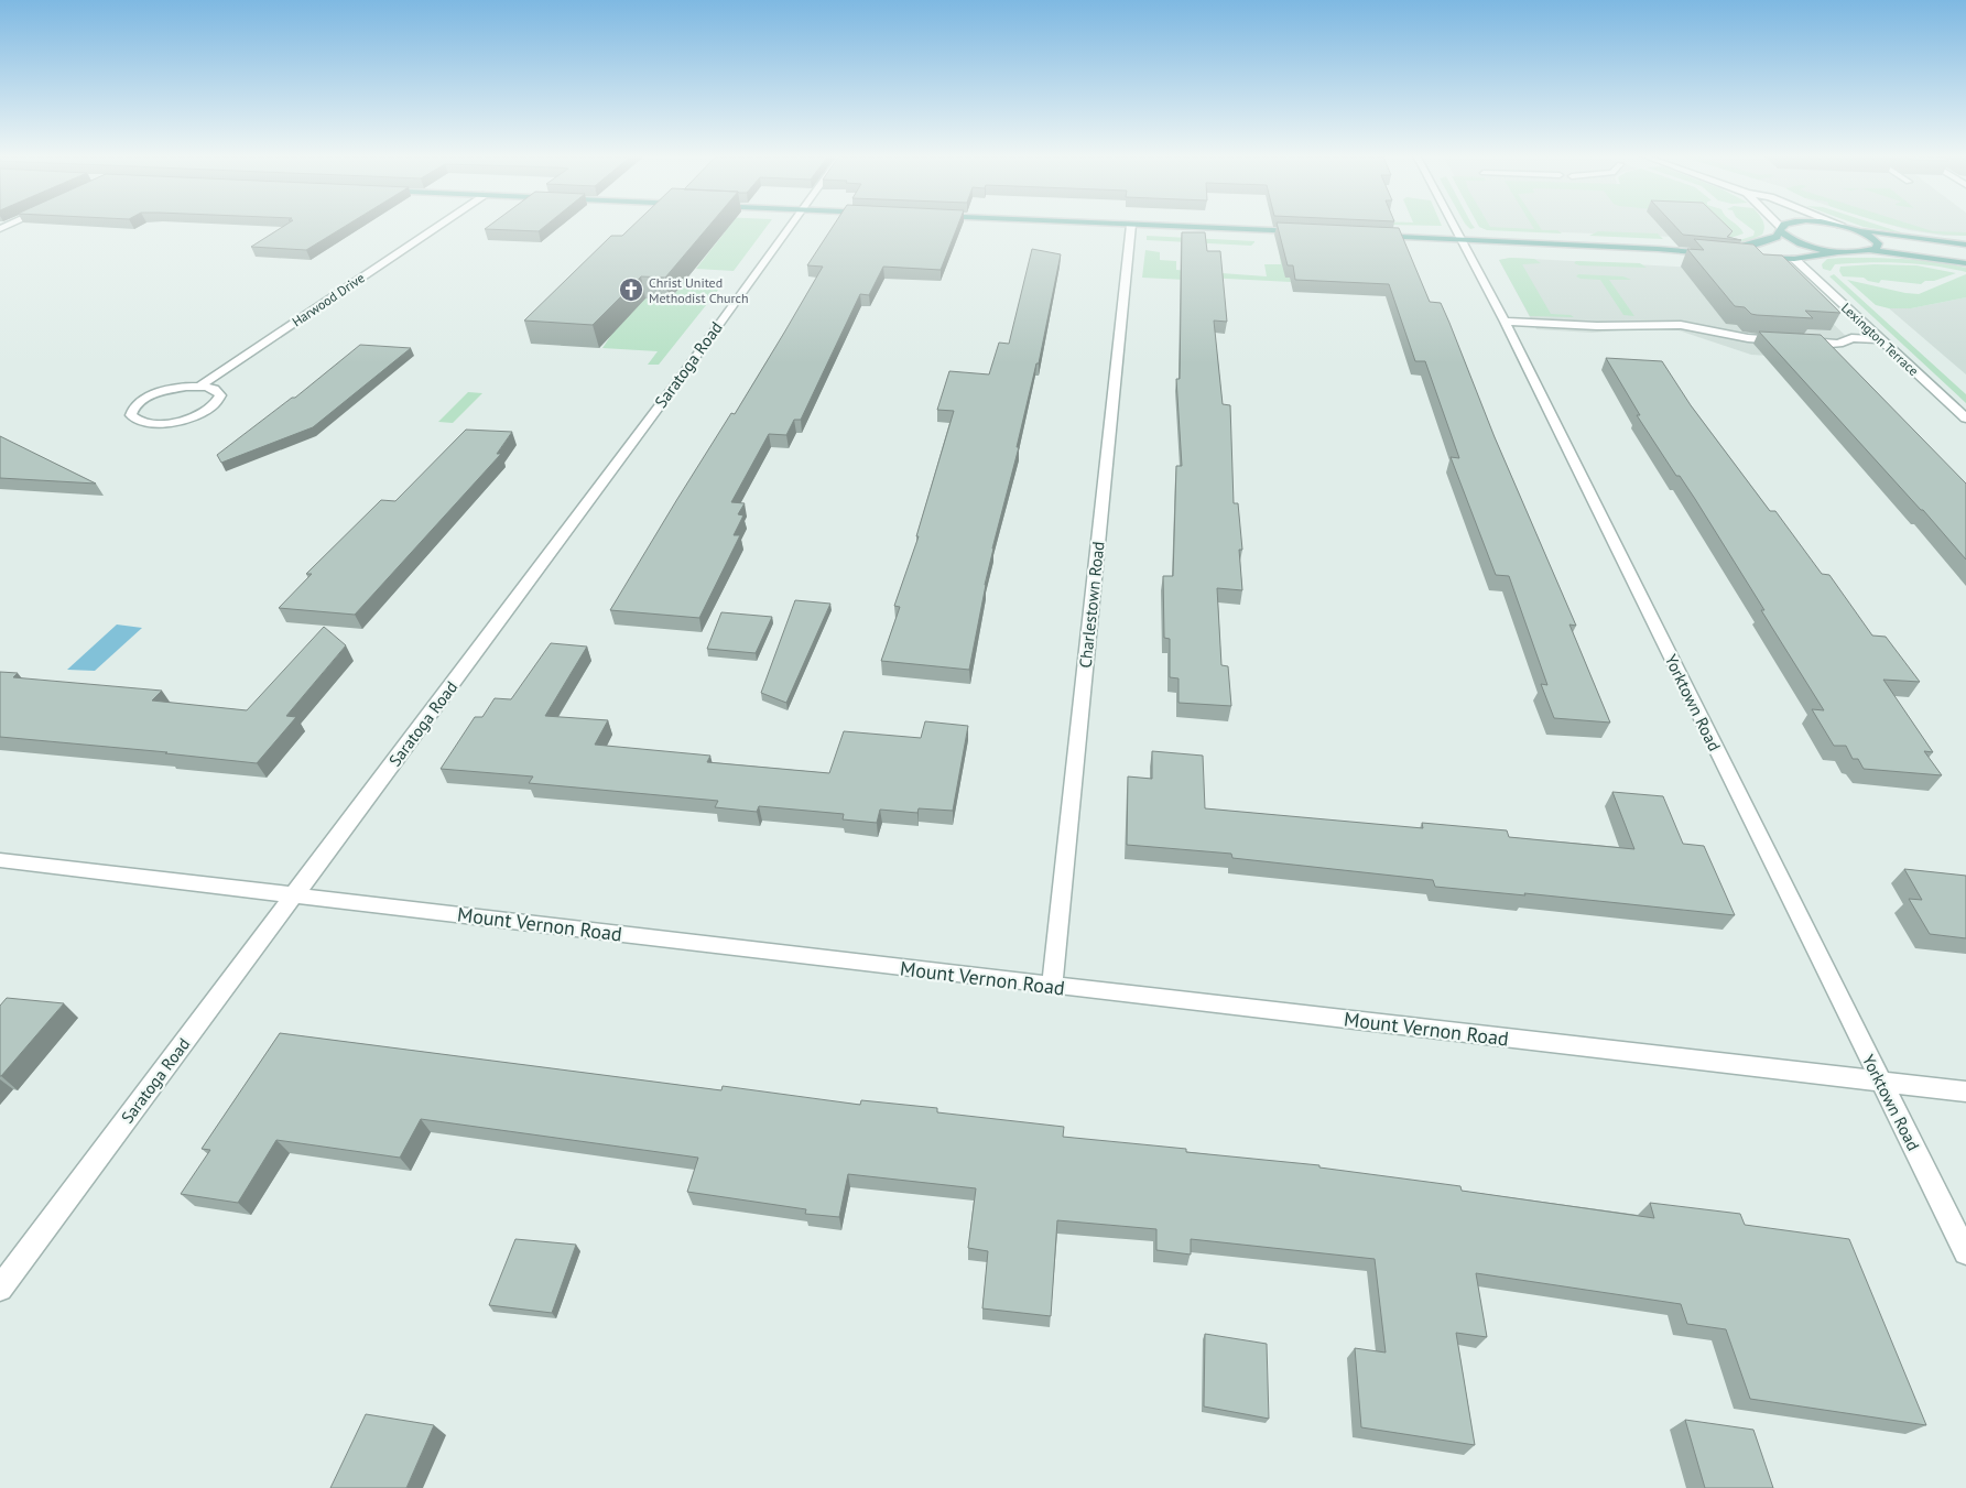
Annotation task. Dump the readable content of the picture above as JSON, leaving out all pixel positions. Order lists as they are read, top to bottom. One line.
{"streets":{"street":["Harwood Drive","Lexington Terrace","Saratoga Road","Charlestown Road","Yorktown Road","Mount Vernon Road"]},"crossings":[["Saratoga Road","Mount Vernon Road"],["Charlestown Road","Mount Vernon Road"],["Yorktown Road","Mount Vernon Road"]],"places":{"church":["Christ United Methodist Church"]}}
